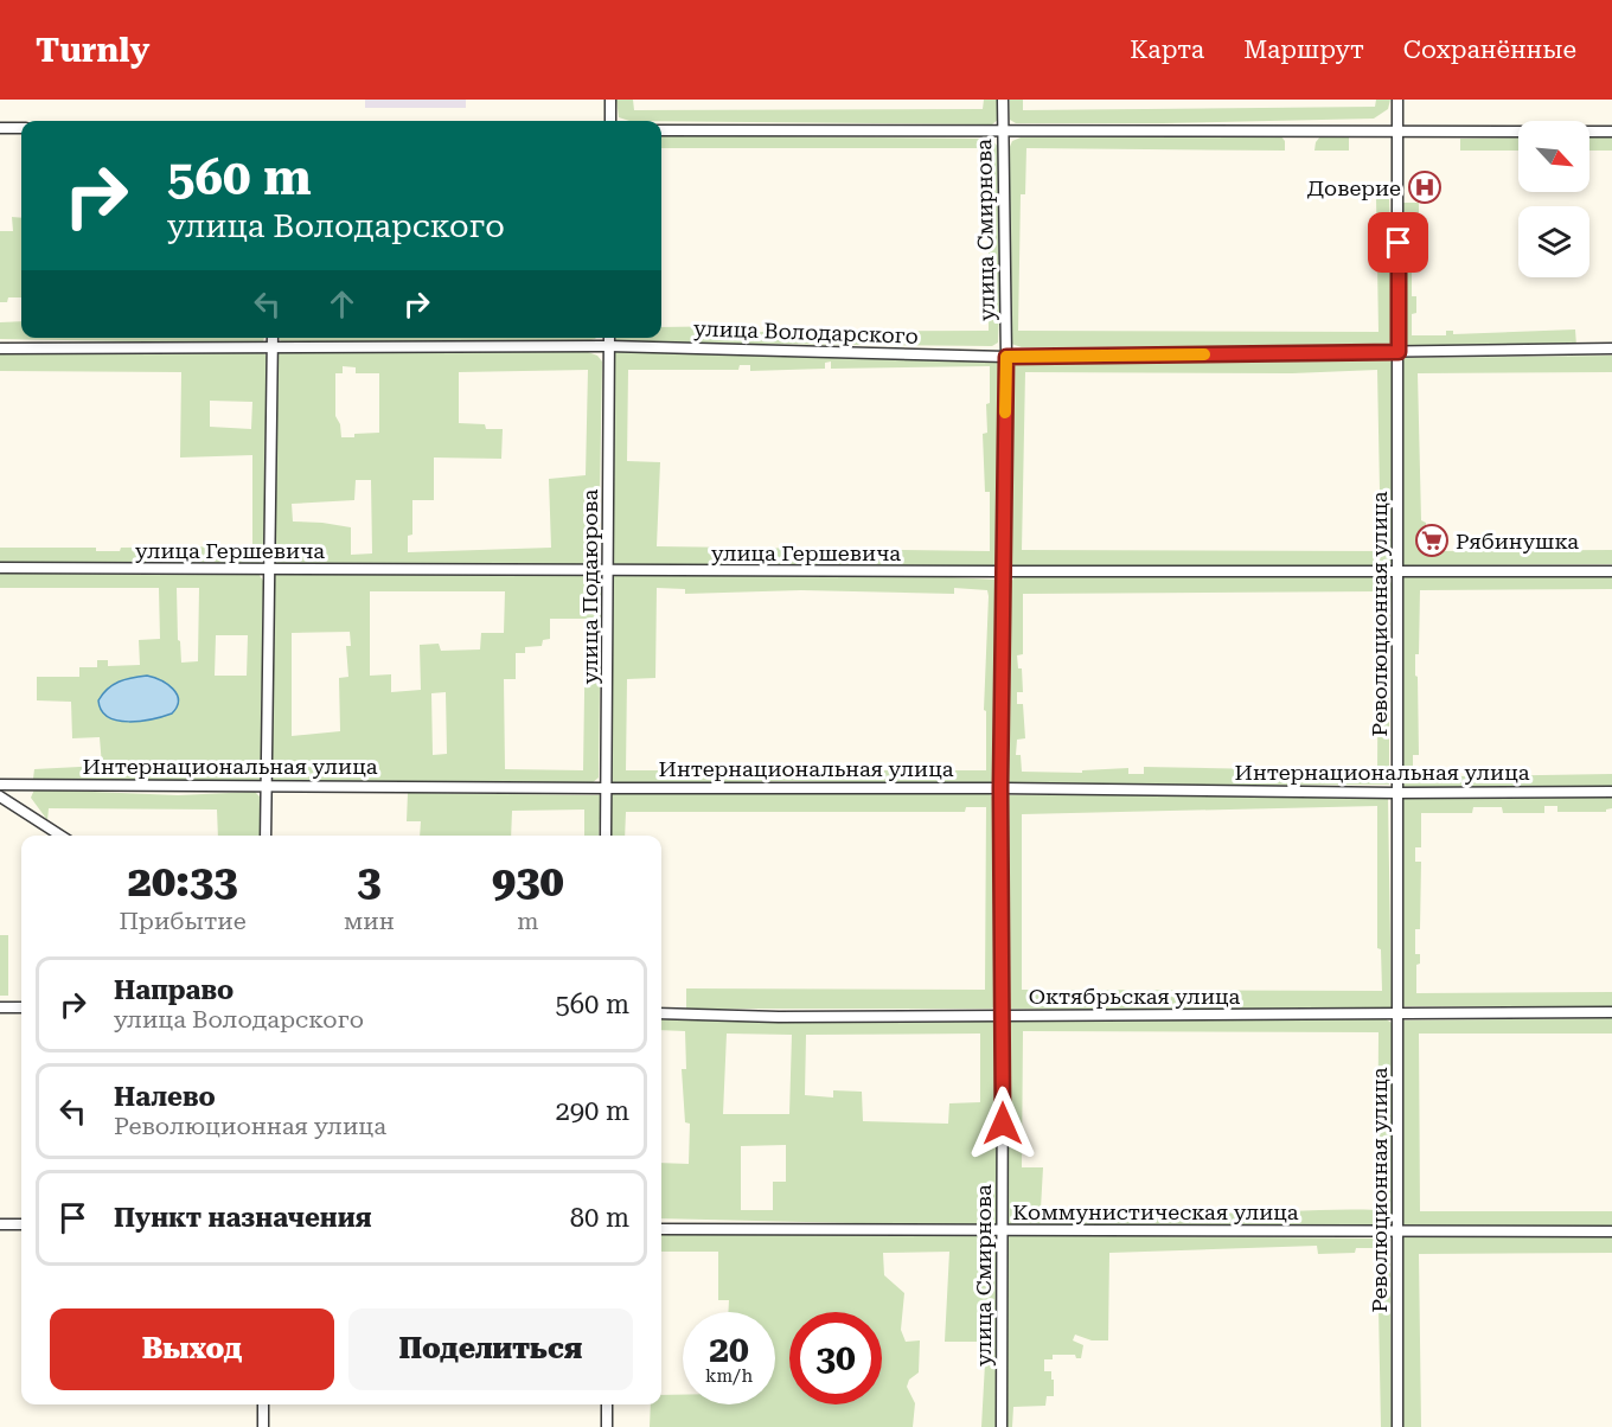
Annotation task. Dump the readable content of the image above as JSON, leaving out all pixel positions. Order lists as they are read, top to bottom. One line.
{"streets":{"street":["улица Смирнова","улица Володарского","улица Гершевича","улица Подаюрова","Революционная улица","Интернациональная улица","Октябрьская улица","Коммунистическая улица"]},"crossings":[["улица Смирнова","улица Володарского"],["улица Смирнова","улица Гершевича"],["улица Смирнова","Интернациональная улица"],["улица Смирнова","Октябрьская улица"],["улица Смирнова","Коммунистическая улица"],["улица Володарского","улица Подаюрова"],["улица Володарского","Революционная улица"],["улица Гершевича","улица Подаюрова"],["улица Гершевича","Революционная улица"],["улица Подаюрова","Интернациональная улица"],["Революционная улица","Интернациональная улица"],["Революционная улица","Октябрьская улица"],["Революционная улица","Коммунистическая улица"]],"places":{"hospital":["Доверие"],"supermarket":["Рябинушка"]},"north":"bottom right","page":{"header":"Turnly","nav":["Карта","Маршрут","Сохранённые"],"turn":["560 m","улица Володарского"],"eta":["20:33","Прибытие","3","мин","930","m"],"list":[{"name":"Направо","note":"улица Володарского","value":"560 m"},{"name":"Налево","note":"Революционная улица","value":"290 m"},{"name":"Пункт назначения","value":"80 m"}],"buttons":["Выход","Поделиться"],"speed":"20 km/h","limit":"30"}}
